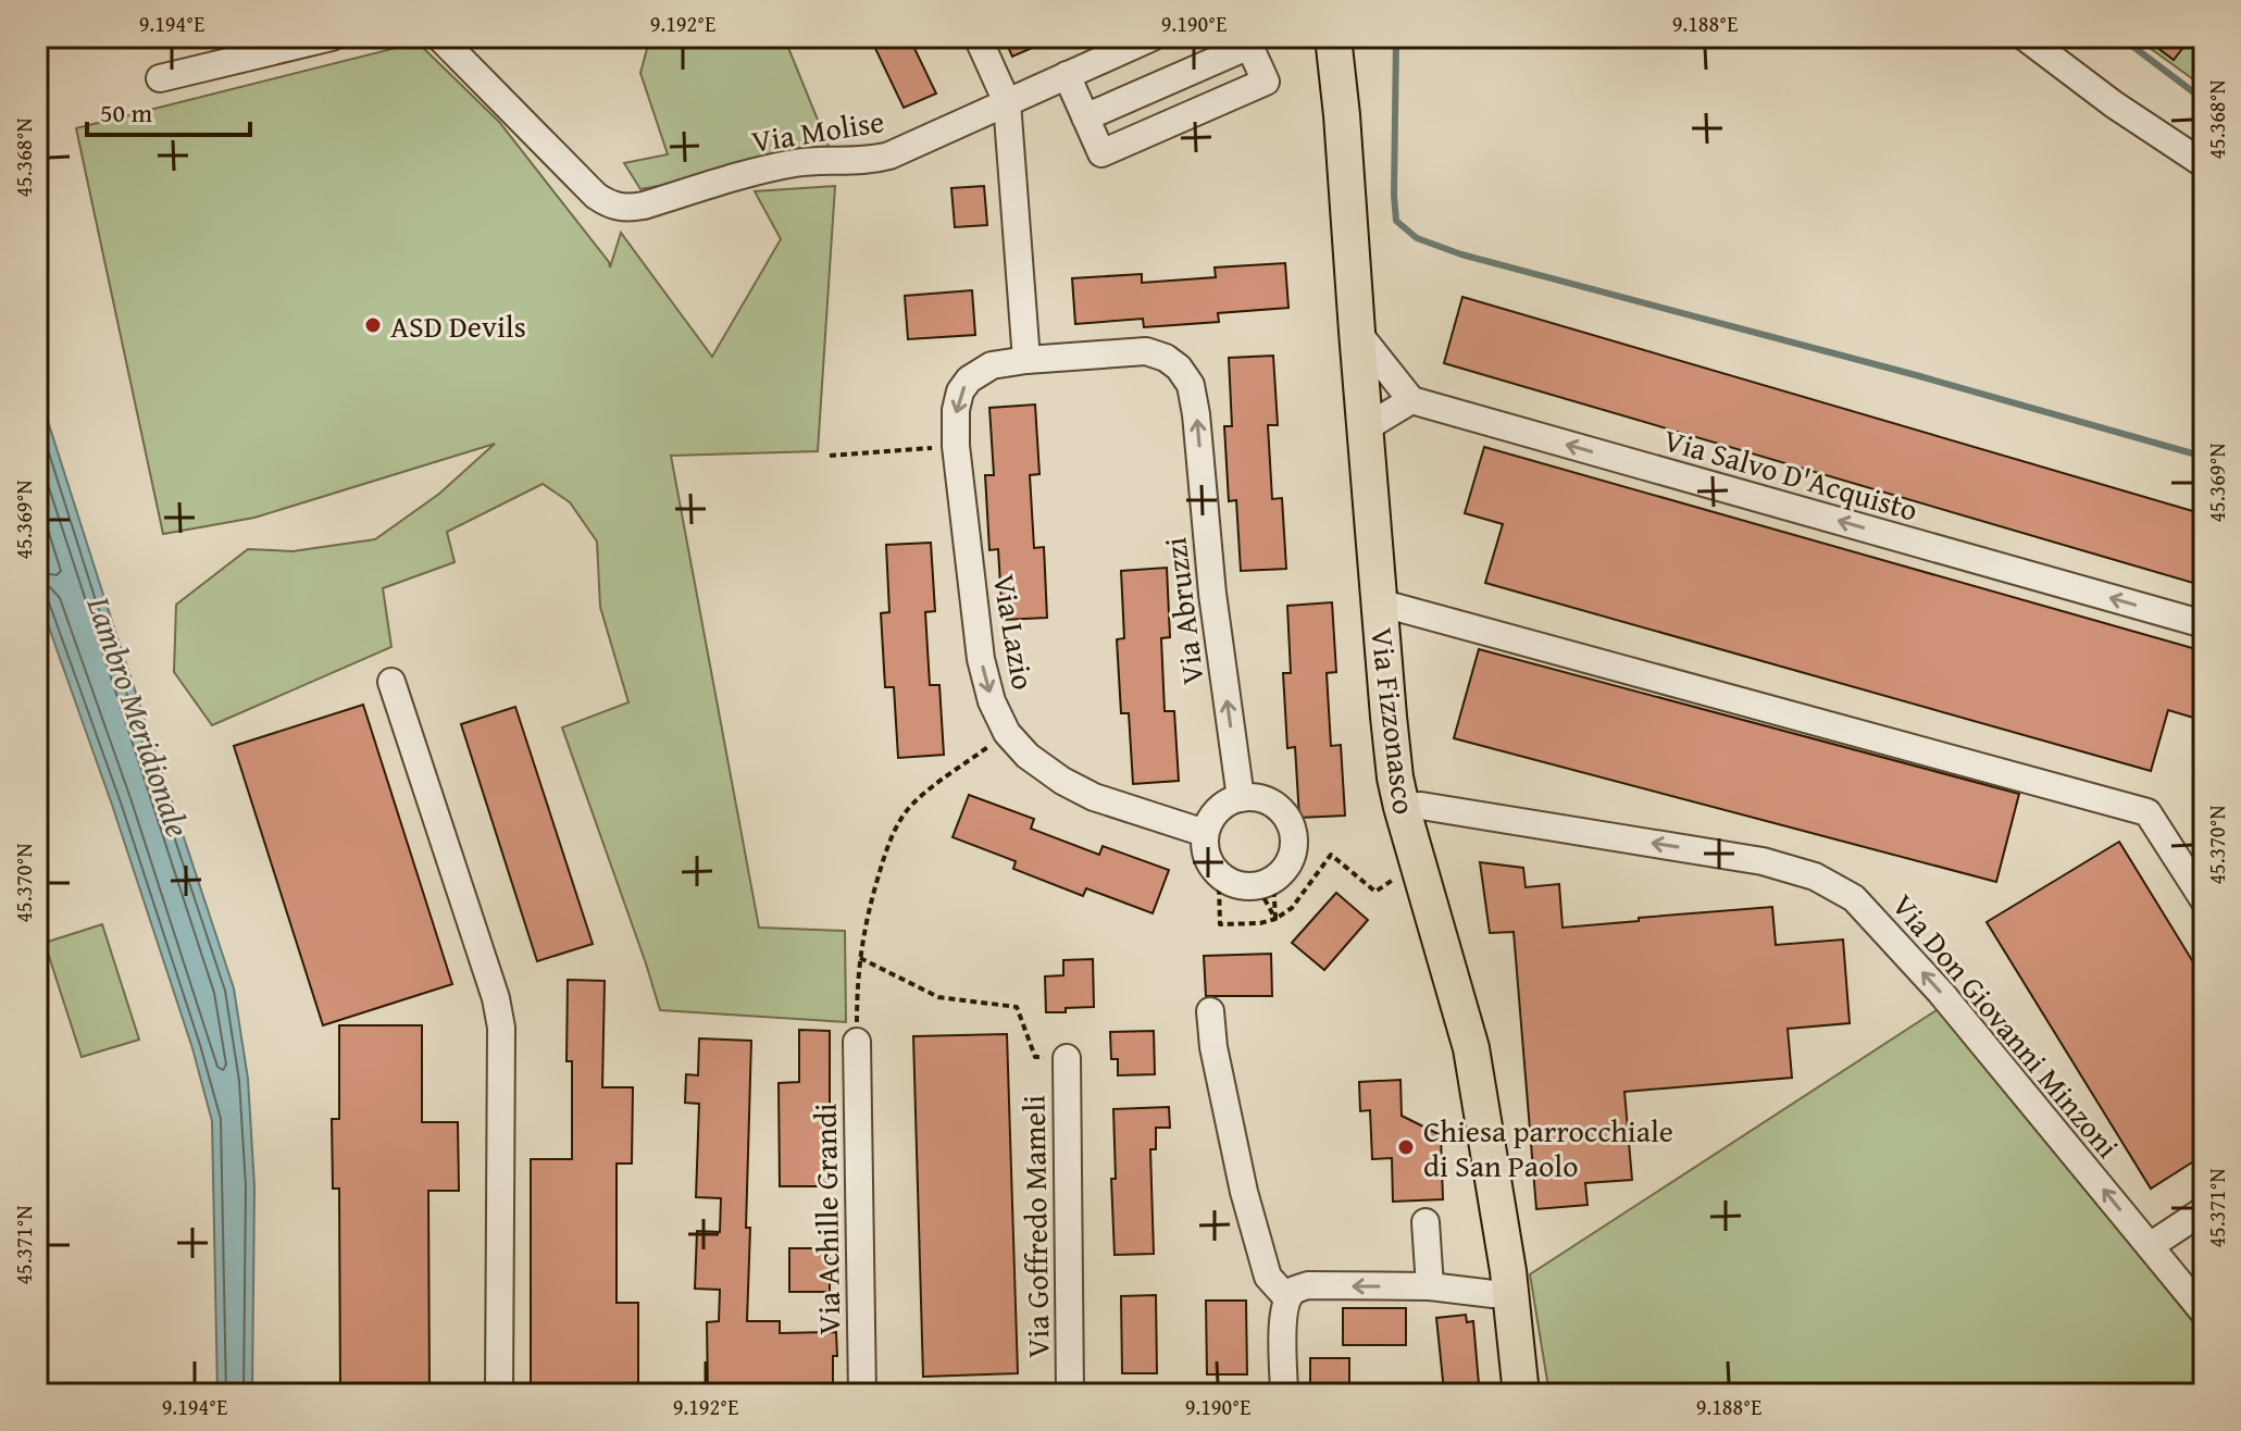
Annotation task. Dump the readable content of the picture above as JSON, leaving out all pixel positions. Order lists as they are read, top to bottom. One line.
{"streets":{"main road":["Via Fizzonasco"],"street":["Via Molise","Via Salvo D'Acquisto","Via Abruzzi","Via Lazio","Via Don Giovanni Minzoni","Via Achille Grandi","Via Goffredo Mameli"]},"crossings":[["Via Abruzzi","Via Lazio"],["Via Fizzonasco","Via Don Giovanni Minzoni"]],"one_way":["Via Abruzzi","Via Lazio"],"water":["Lambro Meridionale"],"places":["ASD Devils","Chiesa parrocchiale di San Paolo"],"scale_bar":"50 m","coordinates":["9.194°E","9.192°E","9.190°E","9.188°E","45.368°N","45.369°N","45.370°N","45.371°N"]}
